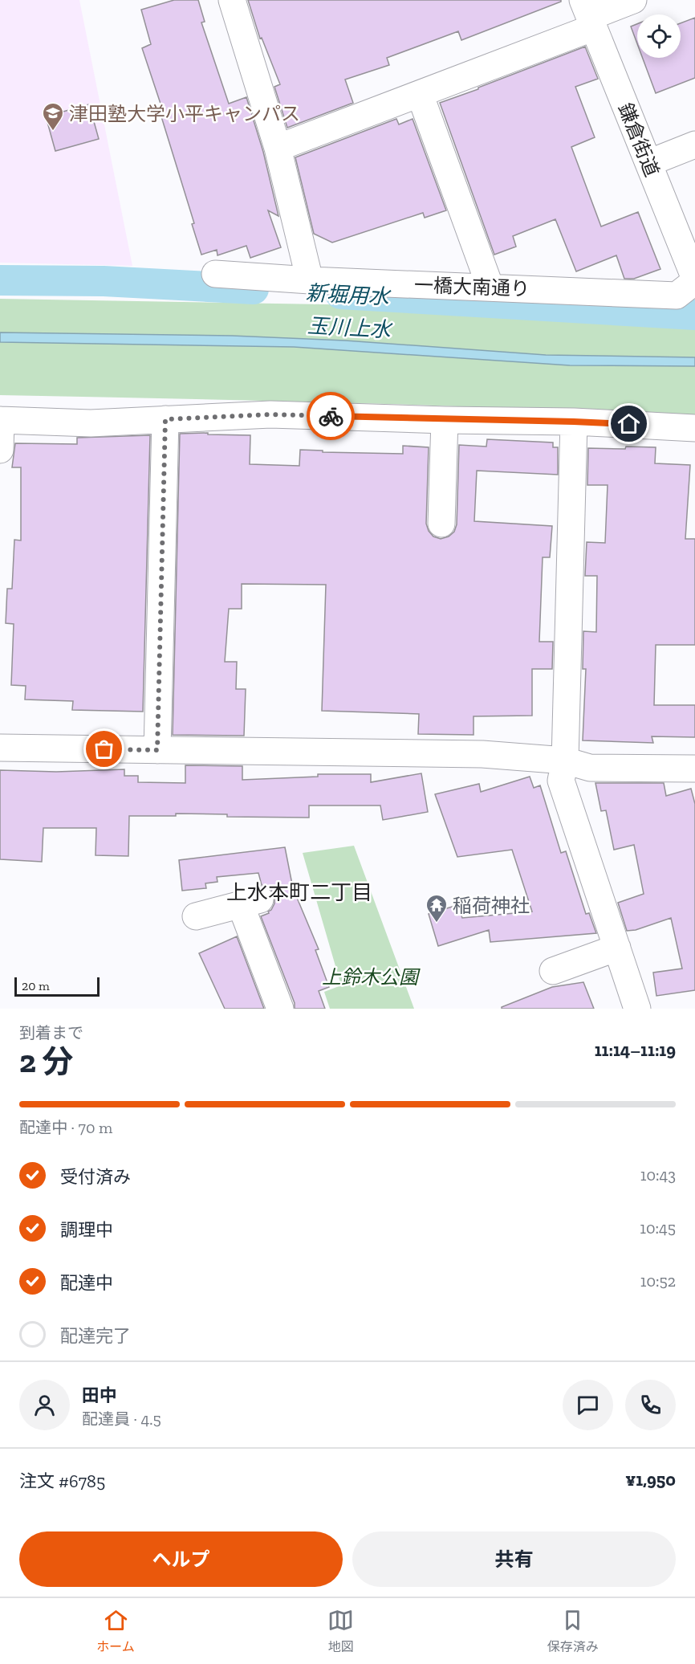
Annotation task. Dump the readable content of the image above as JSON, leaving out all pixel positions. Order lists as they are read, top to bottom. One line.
{"streets":{"street":["鎌倉街道","一橋大南通り"]},"crossings":[["鎌倉街道","一橋大南通り"]],"districts":["上水本町二丁目"],"water":["新堀用水","玉川上水"],"parks":["上鈴木公園"],"places":{"school or university":["津田塾大学小平キャンパス"],"temple":["稲荷神社"]},"scale_bar":"20 m","page":{"scale":"20 m","heading":["2 分","到着まで","11:14–11:19"],"panel":["田中","配達員 · 4.5","注文 #6785","¥1,950"],"bar":"配達中 · 70 m","list":[["受付済み","10:43"],["調理中","10:45"],["配達中","10:52"],"配達完了"],"buttons":["ヘルプ","共有"],"tabs":["ホーム","地図","保存済み"]}}
